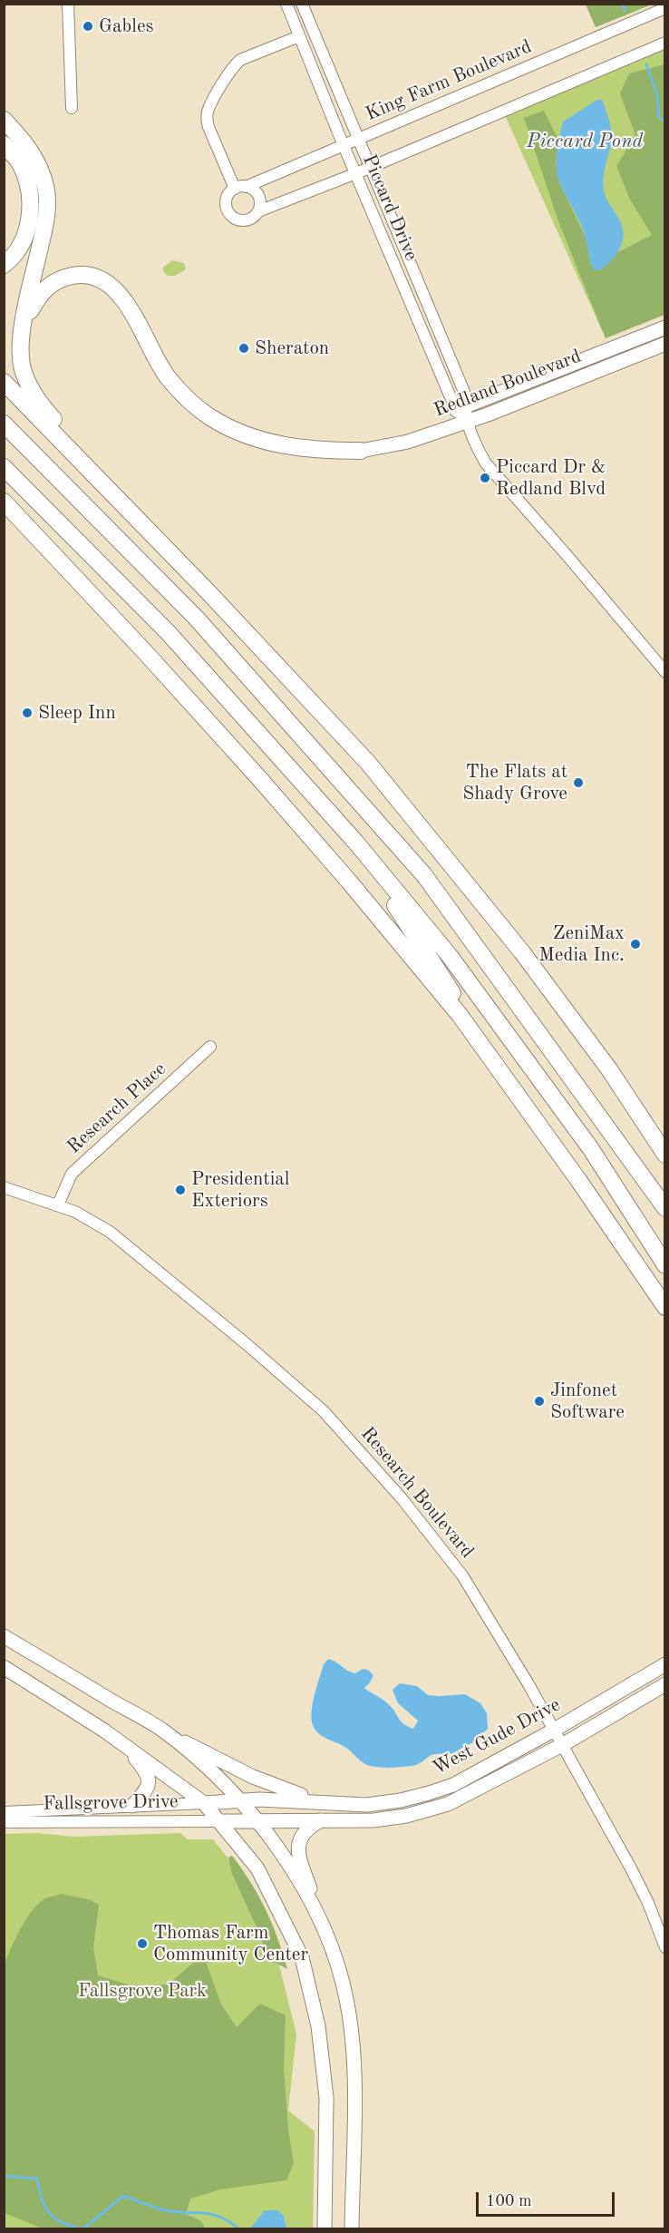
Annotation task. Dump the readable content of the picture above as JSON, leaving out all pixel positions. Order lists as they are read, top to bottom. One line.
{"streets":{"main road":["Redland Boulevard","West Gude Drive"],"street":["King Farm Boulevard","Piccard Drive","Research Place","Research Boulevard","Fallsgrove Drive"]},"crossings":[["King Farm Boulevard","Piccard Drive"],["Piccard Drive","Redland Boulevard"],["Research Place","Research Boulevard"],["Research Boulevard","West Gude Drive"],["West Gude Drive","Fallsgrove Drive"]],"water":["Piccard Pond"],"parks":["Fallsgrove Park"],"places":["Gables","Sheraton","Piccard Dr & Redland Blvd","Sleep Inn","The Flats at Shady Grove","ZeniMax Media Inc.","Presidential Exteriors","Jinfonet Software","Thomas Farm Community Center"],"scale_bar":"100 m"}
